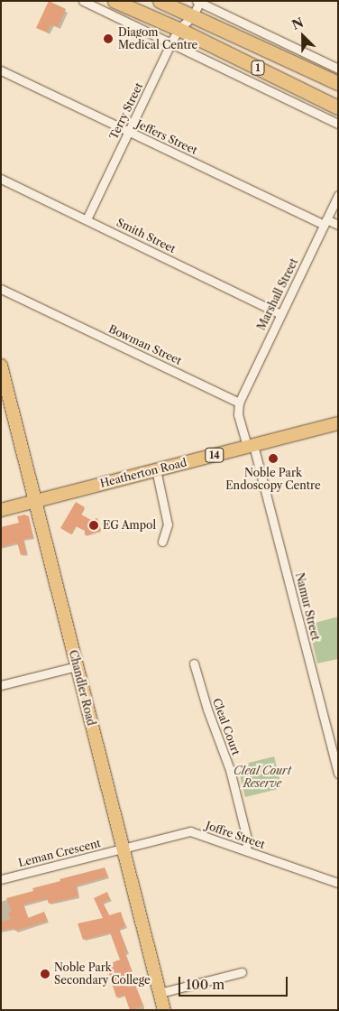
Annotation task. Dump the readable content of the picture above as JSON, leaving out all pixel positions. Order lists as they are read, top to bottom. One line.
{"streets":{"highway":["1"],"main road":["14","Heatherton Road","Chandler Road"],"street":["Terry Street","Jeffers Street","Smith Street","Marshall Street","Bowman Street","Namur Street","Cleal Court","Joffre Street","Leman Crescent"]},"crossings":[["1","Terry Street"],["Terry Street","Jeffers Street"],["Terry Street","Smith Street"],["Jeffers Street","Marshall Street"],["Smith Street","Marshall Street"],["Marshall Street","Bowman Street"],["Heatherton Road","Namur Street"],["Heatherton Road","Chandler Road"],["Chandler Road","Joffre Street"],["Chandler Road","Leman Crescent"],["Cleal Court","Joffre Street"],["Joffre Street","Leman Crescent"]],"parks":["Cleal Court Reserve"],"places":["Diagom Medical Centre","Noble Park Endoscopy Centre","EG Ampol","Noble Park Secondary College"],"scale_bar":"100 m","north":"top left"}
